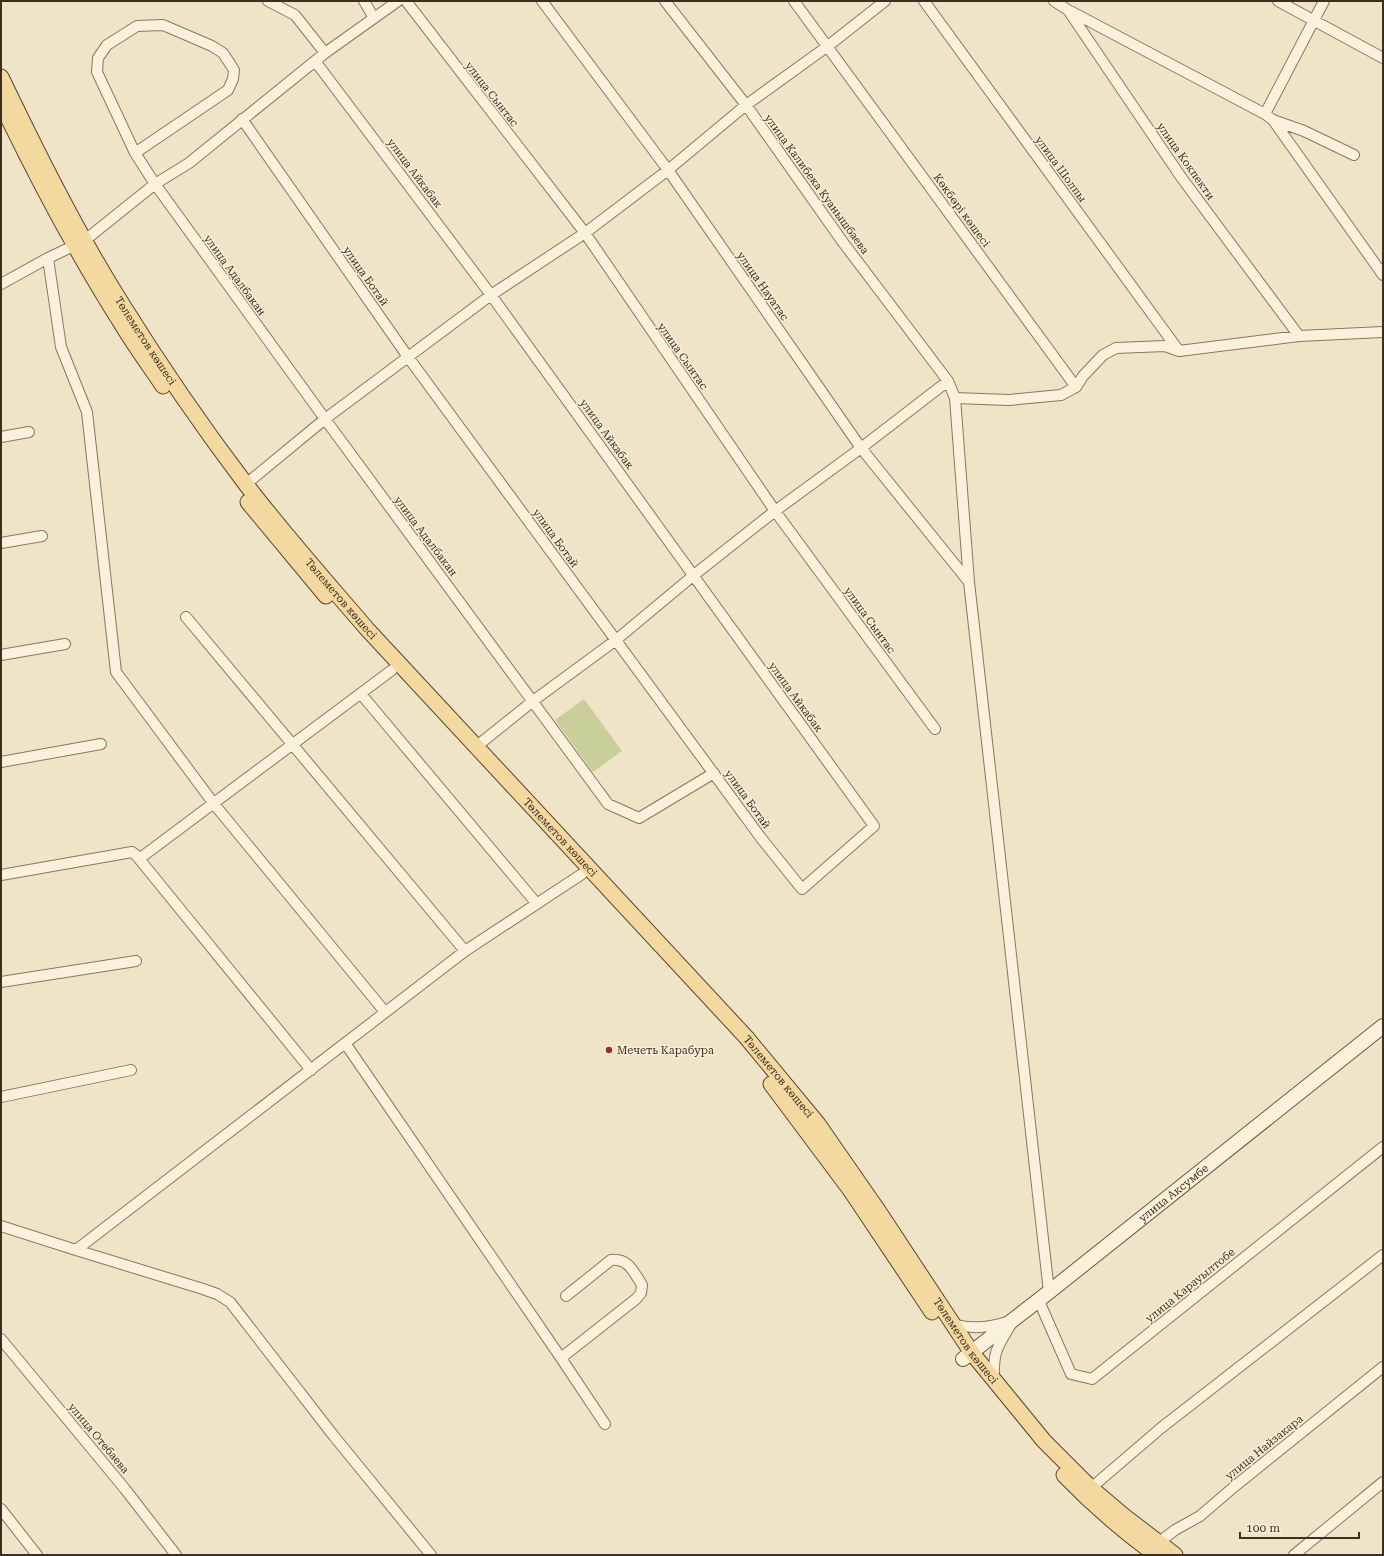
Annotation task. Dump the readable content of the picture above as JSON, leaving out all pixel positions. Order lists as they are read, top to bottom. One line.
{"streets":{"main road":["Төлеметов көшесі","улица Аксумбе"],"street":["улица Сынтас","улица Кокпекти","улица Шолпы","улица Айкабак","улица Калибека Куанышбаева","Көкбөрі көшесі","улица Адалбакан","улица Ботай","улица Науатас","улица Карауылтобе","улица Отебаева","улица Найзакара"]},"crossings":[["улица Айкабак","улица Ботай"],["улица Калибека Куанышбаева","улица Науатас"],["улица Калибека Куанышбаева","улица Аксумбе"],["улица Калибека Куанышбаева","улица Карауылтобе"],["улица Адалбакан","улица Ботай"],["Төлеметов көшесі","улица Аксумбе"],["Төлеметов көшесі","улица Найзакара"],["улица Аксумбе","улица Карауылтобе"]],"places":["Мечеть Карабура"],"scale_bar":"100 m"}
